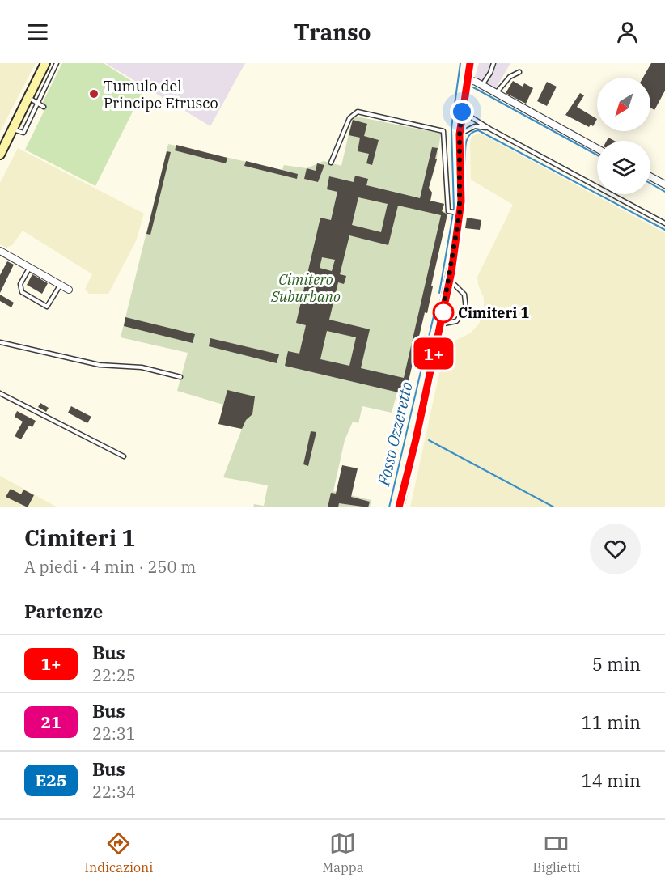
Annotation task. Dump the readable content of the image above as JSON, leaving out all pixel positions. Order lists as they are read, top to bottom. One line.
{"water":["Fosso Ozzeretto"],"parks":["Cimitero Suburbano"],"places":["Tumulo del Principe Etrusco","Cimiteri 1"],"lines":["bus line 1+"],"north":"bottom left","page":{"header":"Transo","on_map":"1+","heading":[["Cimiteri 1","A piedi · 4 min · 250 m"],"Partenze"],"list":[{"mark":"1+","name":"Bus","note":"22:25","value":"5 min"},{"mark":"21","name":"Bus","note":"22:31","value":"11 min"},{"mark":"E25","name":"Bus","note":"22:34","value":"14 min"}],"tabs":["Indicazioni","Mappa","Biglietti"]}}
